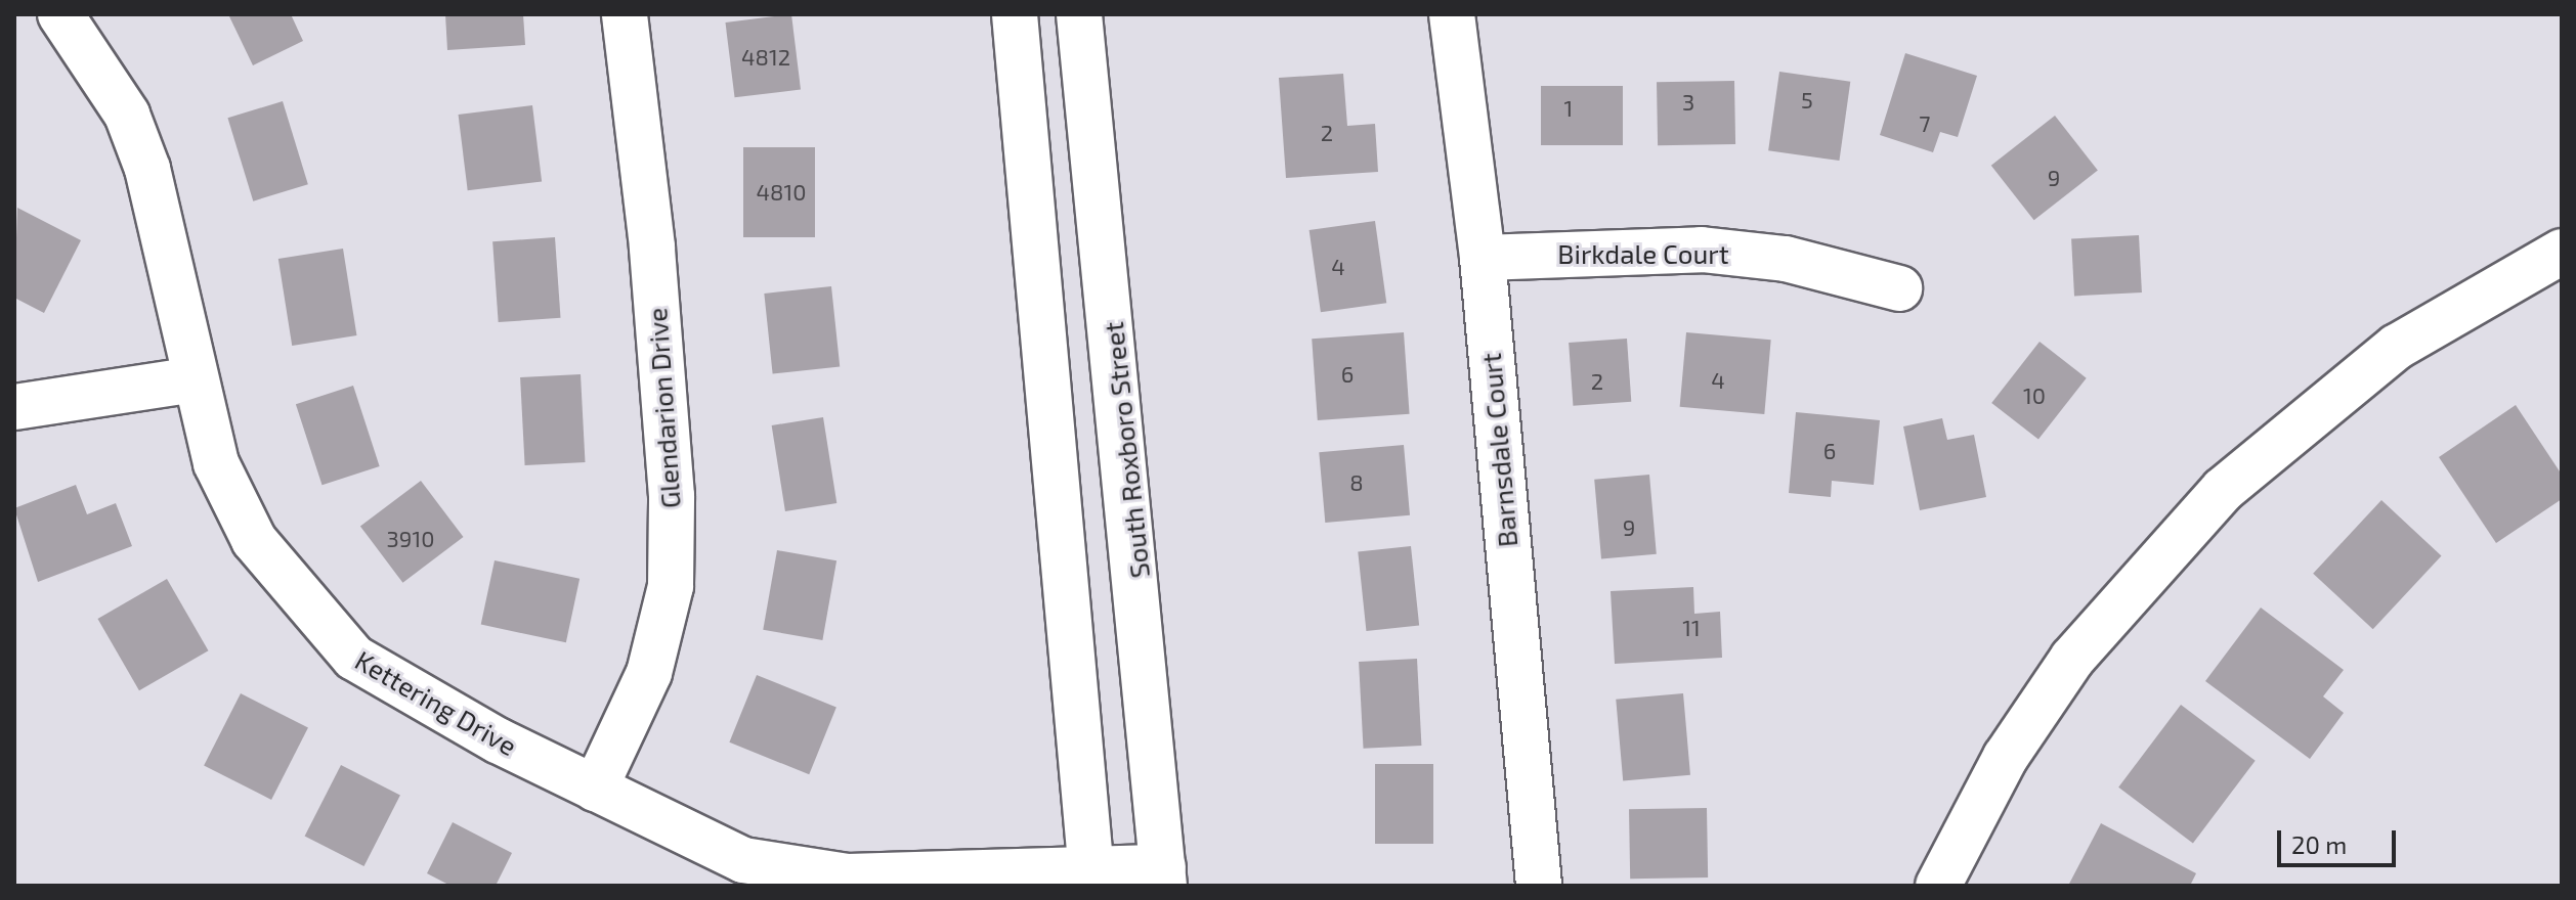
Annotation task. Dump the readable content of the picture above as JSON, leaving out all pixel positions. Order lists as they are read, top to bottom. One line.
{"streets":{"street":["Birkdale Court","Glendarion Drive","South Roxboro Street","Barnsdale Court","Kettering Drive"]},"crossings":[["Birkdale Court","Barnsdale Court"],["Glendarion Drive","Kettering Drive"],["South Roxboro Street","Kettering Drive"]],"house_numbers":["4812","5","3","1","7","2","9","4810","4","6","4","2","10","6","8","9","3910","11"],"scale_bar":"20 m"}
